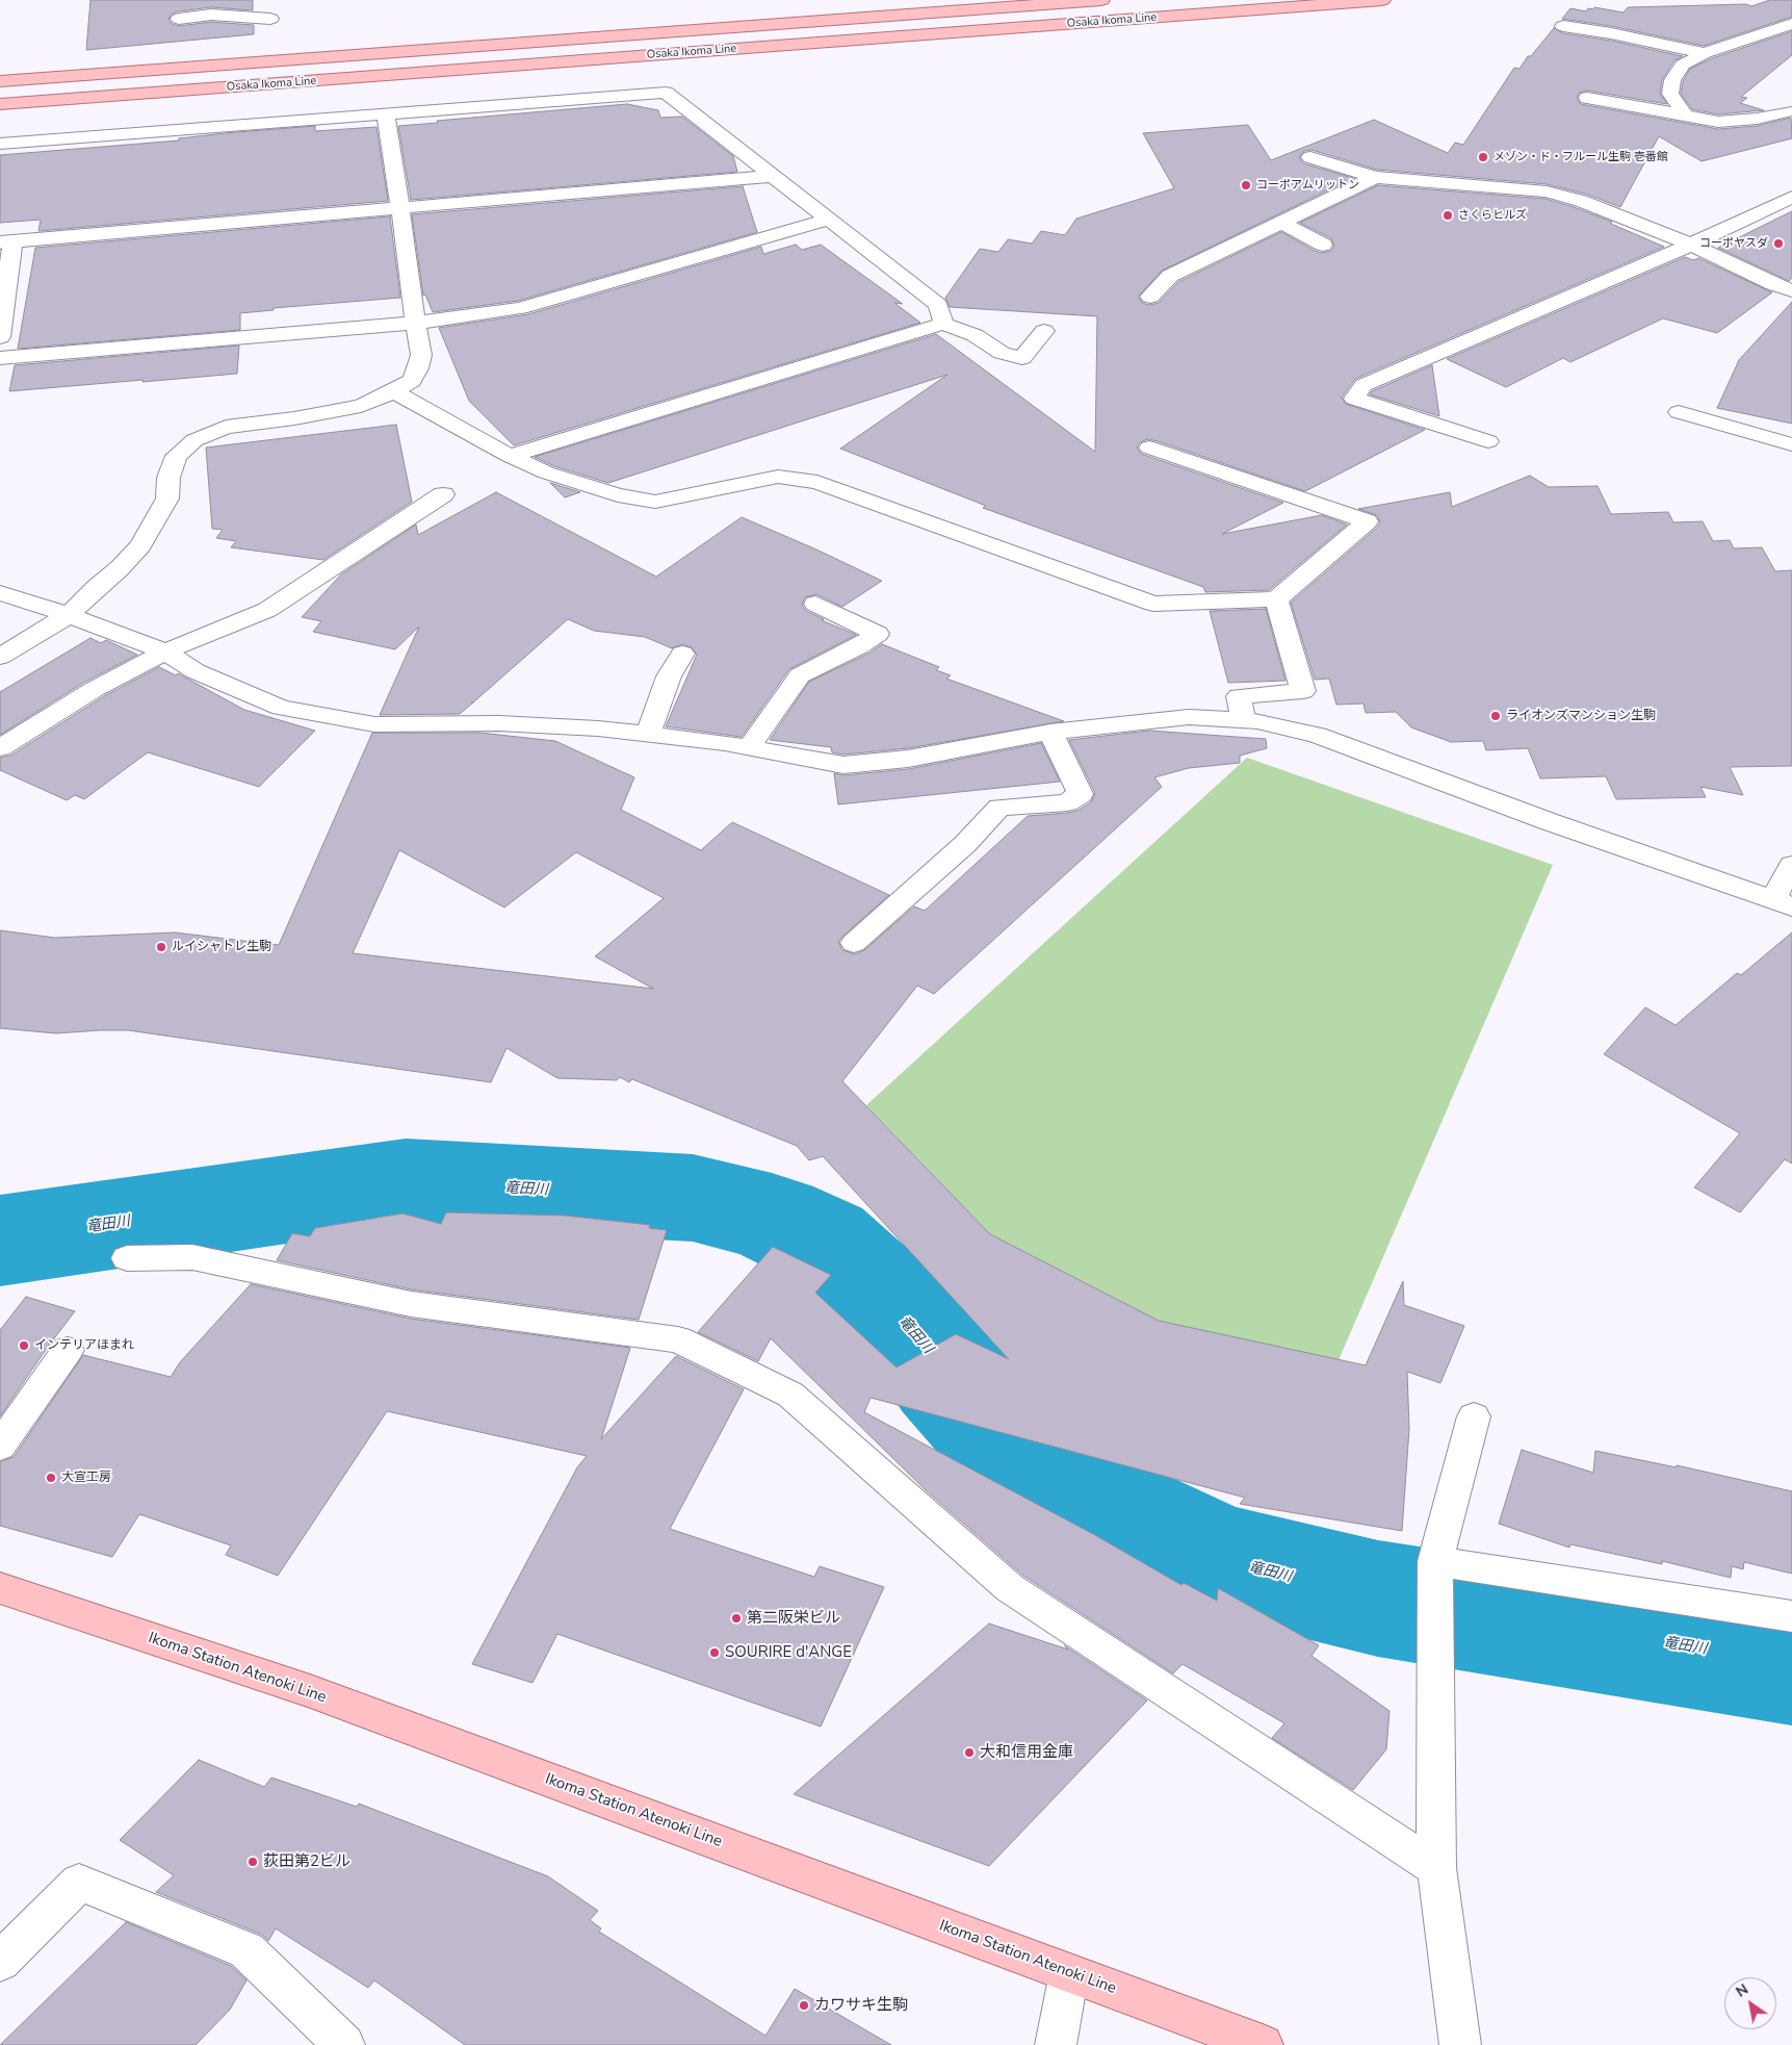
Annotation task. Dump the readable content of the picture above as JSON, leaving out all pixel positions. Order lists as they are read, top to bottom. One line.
{"streets":{"main road":["Osaka Ikoma Line","Ikoma Station Atenoki Line"]},"water":["竜田川"],"places":["メゾン・ド・フルール生駒 壱番館","コーポアムリットン","さくらヒルズ","コーポヤスダ","ライオンズマンション生駒","ルイシャトレ生駒","インテリアほまれ","大宣工房","第二阪栄ビル","SOURIRE d'ANGE","大和信用金庫","荻田第2ビル","カワサキ生駒"],"north":"top left"}
